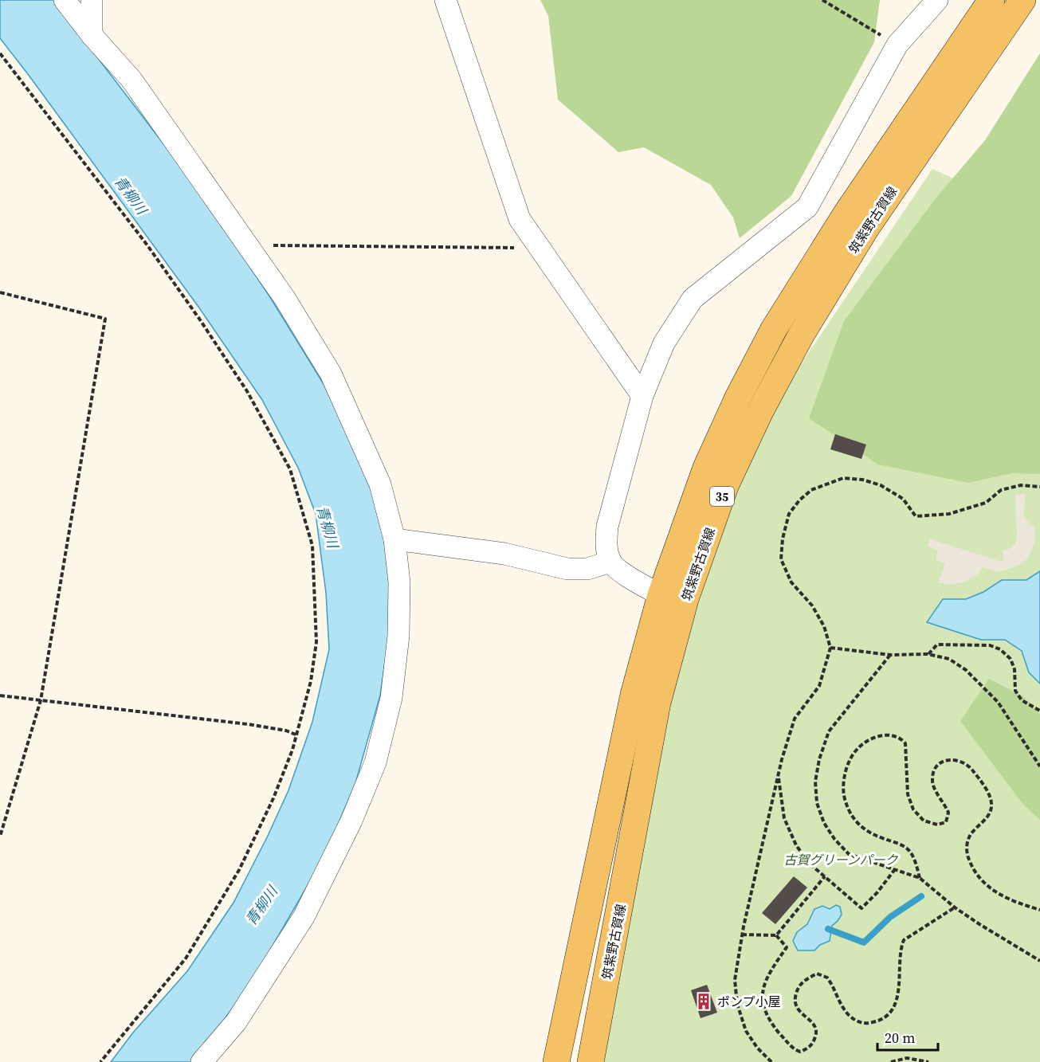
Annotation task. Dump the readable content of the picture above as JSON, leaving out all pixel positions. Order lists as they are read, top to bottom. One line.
{"streets":{"main road":["筑紫野古賀線","35"]},"water":["青柳川"],"parks":["古賀グリーンパーク"],"places":{"building":["ポンプ小屋"]},"scale_bar":"20 m"}
